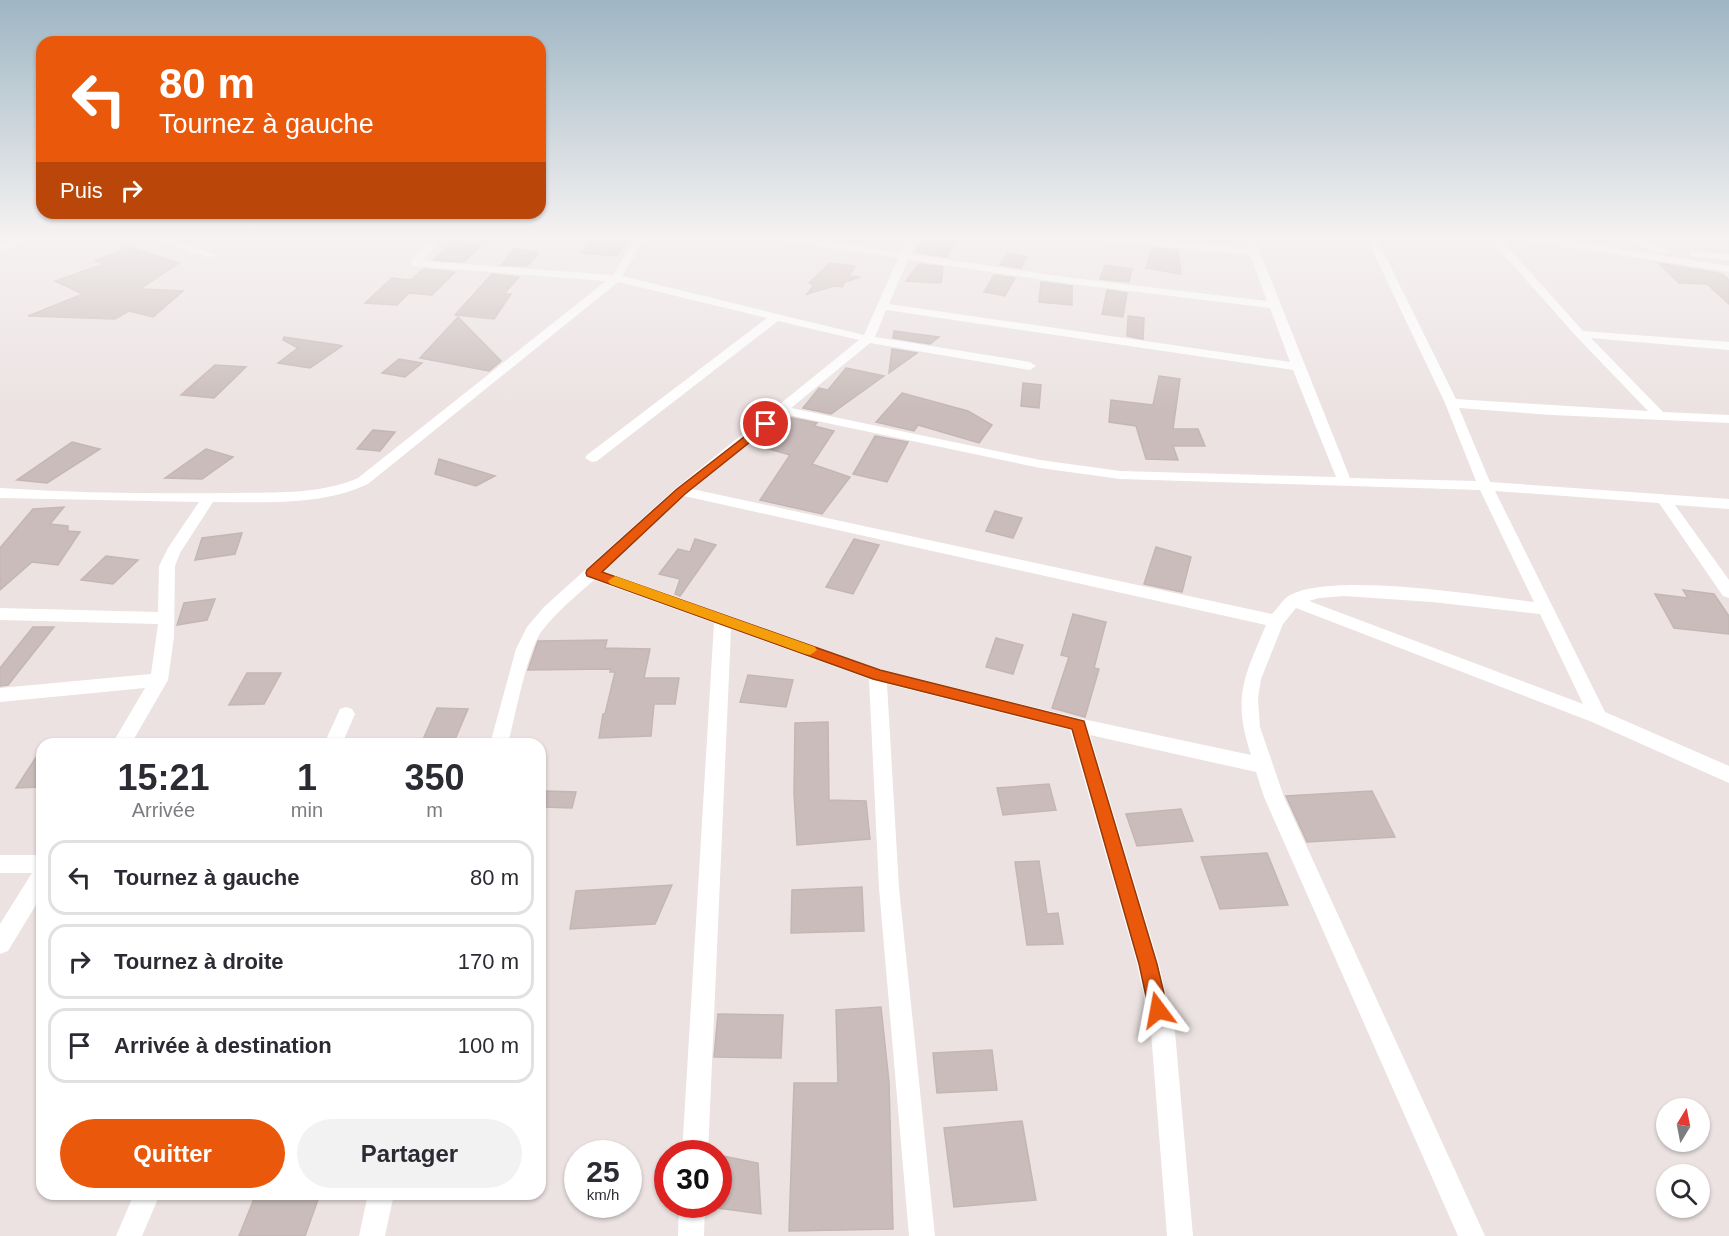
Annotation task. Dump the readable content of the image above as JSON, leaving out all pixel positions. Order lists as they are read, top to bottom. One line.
{"north":"top","page":{"turn":["80 m","Tournez à gauche"],"then":"Puis","eta":["15:21","Arrivée","1","min","350","m"],"list":[{"name":"Tournez à gauche","value":"80 m"},{"name":"Tournez à droite","value":"170 m"},{"name":"Arrivée à destination","value":"100 m"}],"buttons":["Quitter","Partager"],"speed":"25 km/h","limit":"30"}}
